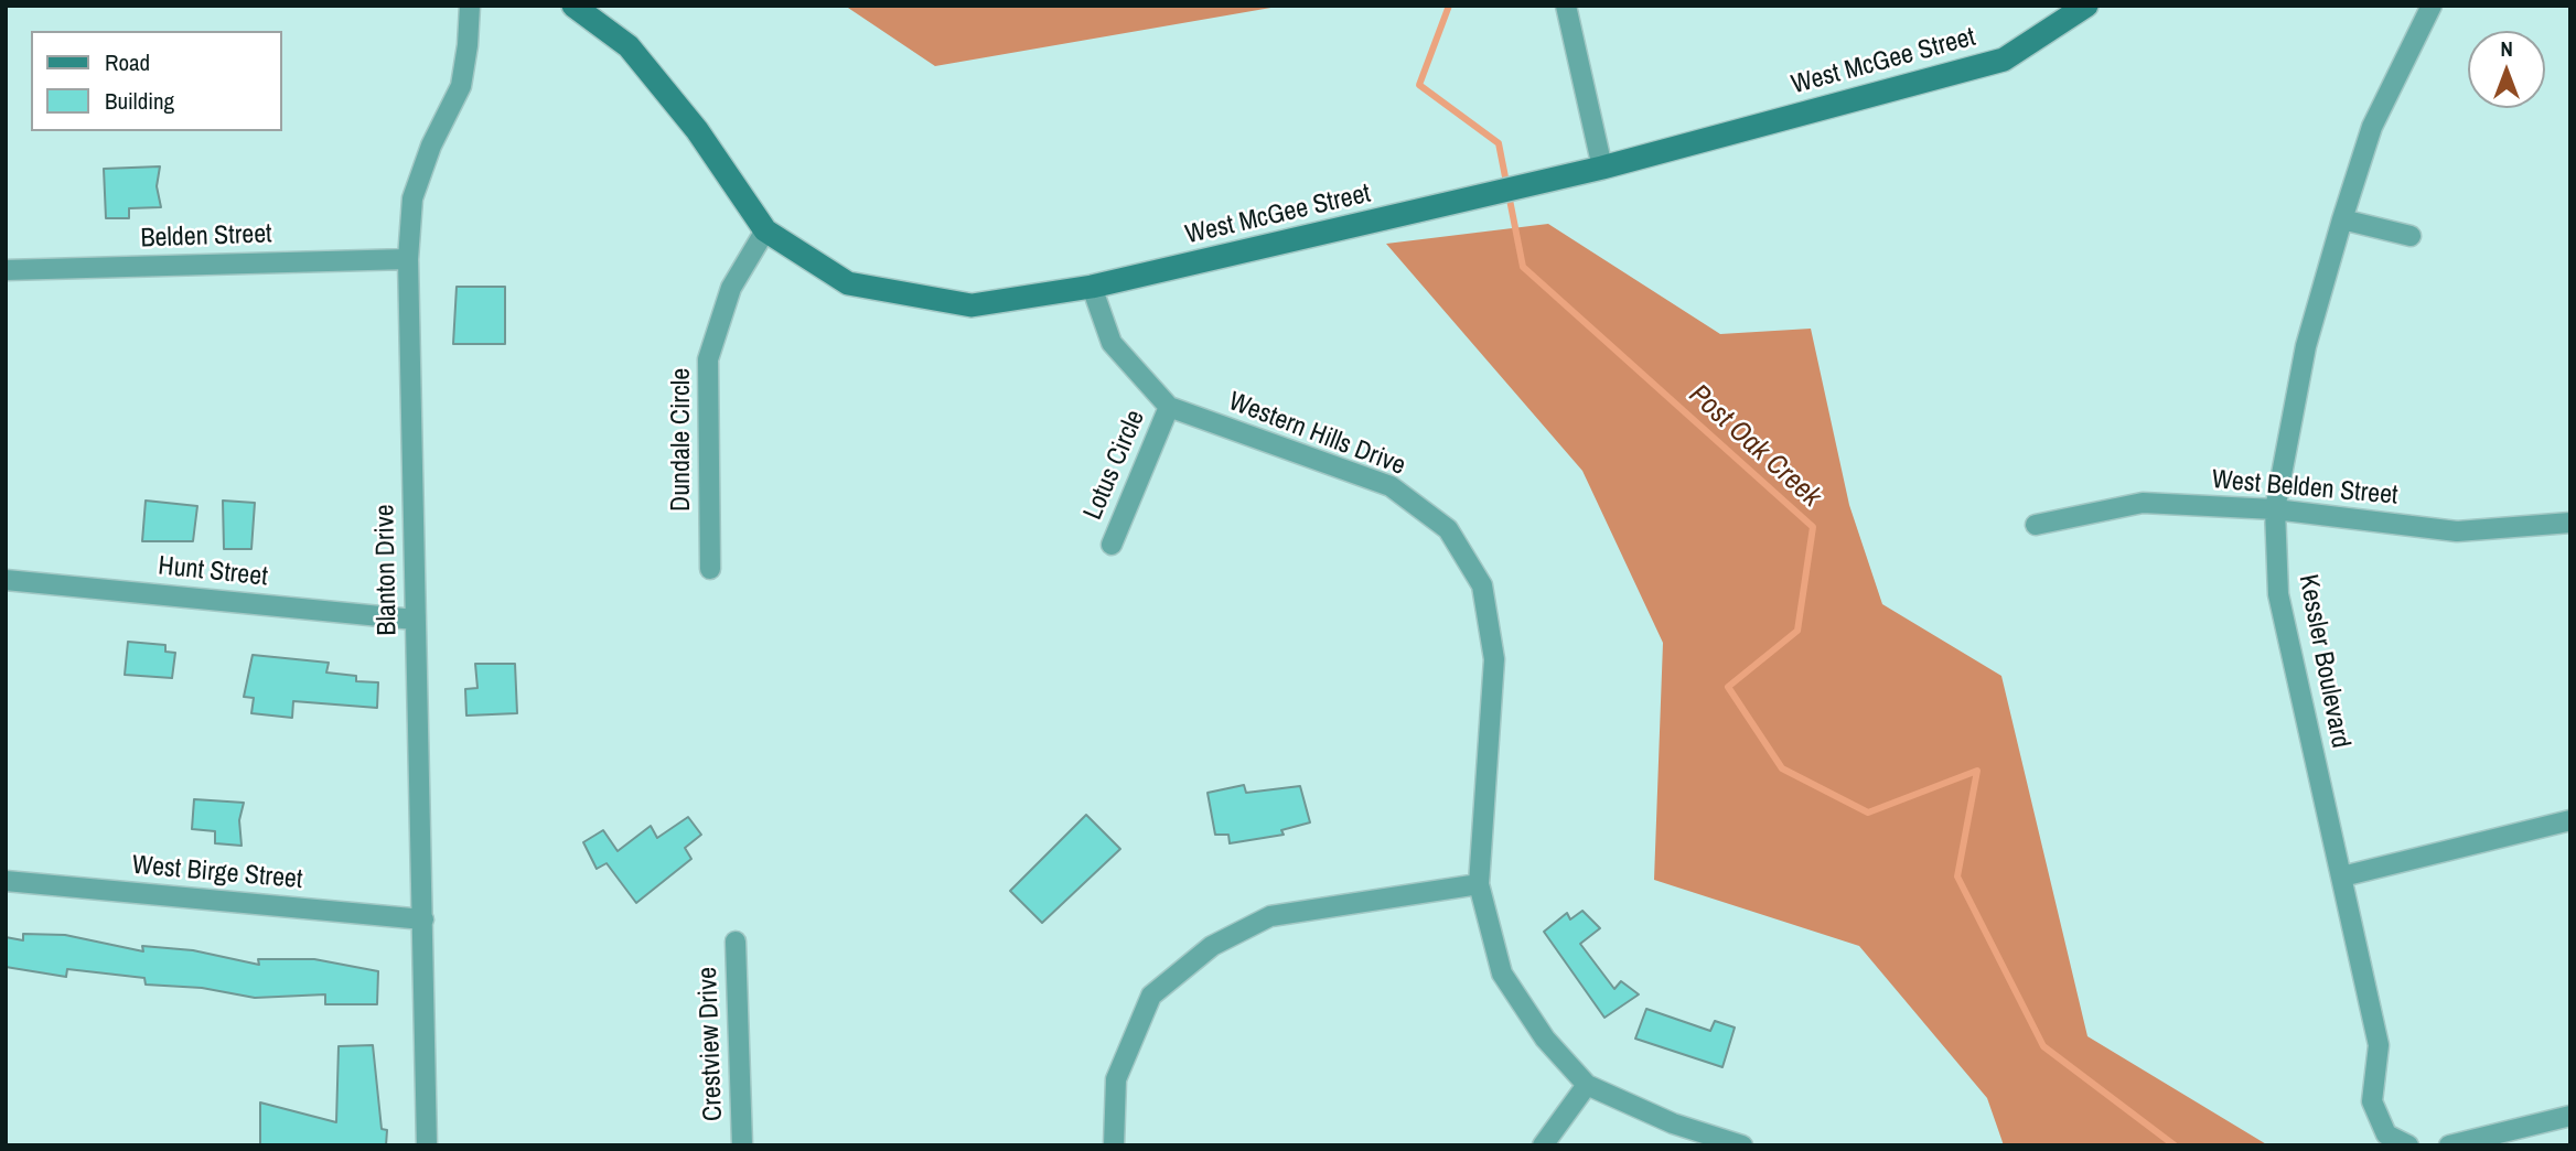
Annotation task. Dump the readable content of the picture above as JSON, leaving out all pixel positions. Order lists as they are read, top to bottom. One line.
{"streets":{"street":["West McGee Street","Belden Street","Western Hills Drive","Dundale Circle","Lotus Circle","West Belden Street","Blanton Drive","Hunt Street","Kessler Boulevard","West Birge Street","Crestview Drive"]},"crossings":[["West McGee Street","Western Hills Drive"],["West McGee Street","Dundale Circle"],["Belden Street","Blanton Drive"],["Western Hills Drive","Lotus Circle"],["West Belden Street","Kessler Boulevard"],["Blanton Drive","Hunt Street"],["Blanton Drive","West Birge Street"]],"water":["Post Oak Creek"],"legend":["Road","Building"],"north":"top"}
